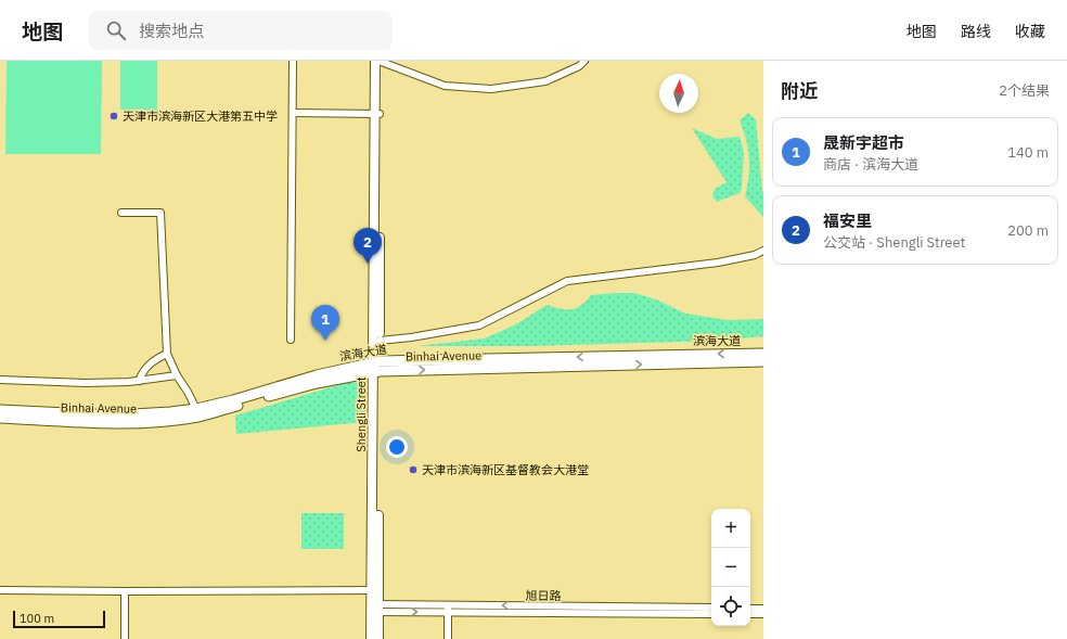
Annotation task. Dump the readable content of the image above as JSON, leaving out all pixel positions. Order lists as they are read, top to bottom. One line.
{"streets":{"main road":["滨海大道","Binhai Avenue"],"street":["Shengli Street","旭日路"]},"crossings":[["滨海大道","Binhai Avenue"],["滨海大道","Shengli Street"],["Binhai Avenue","Shengli Street"],["Shengli Street","旭日路"]],"one_way":["滨海大道","Binhai Avenue"],"places":["天津市滨海新区大港第五中学","天津市滨海新区基督教会大港堂"],"scale_bar":"100 m","north":"top","page":{"header":"地图","search":"搜索地点","nav":["地图","路线","收藏"],"heading":["附近","2个结果"],"list":[{"mark":"1","name":"晟新宇超市","note":"商店 · 滨海大道","value":"140 m"},{"mark":"2","name":"福安里","note":"公交站 · Shengli Street","value":"200 m"}],"pins":["2","1"],"map_buttons":["+","−"],"scale":"100 m"}}
